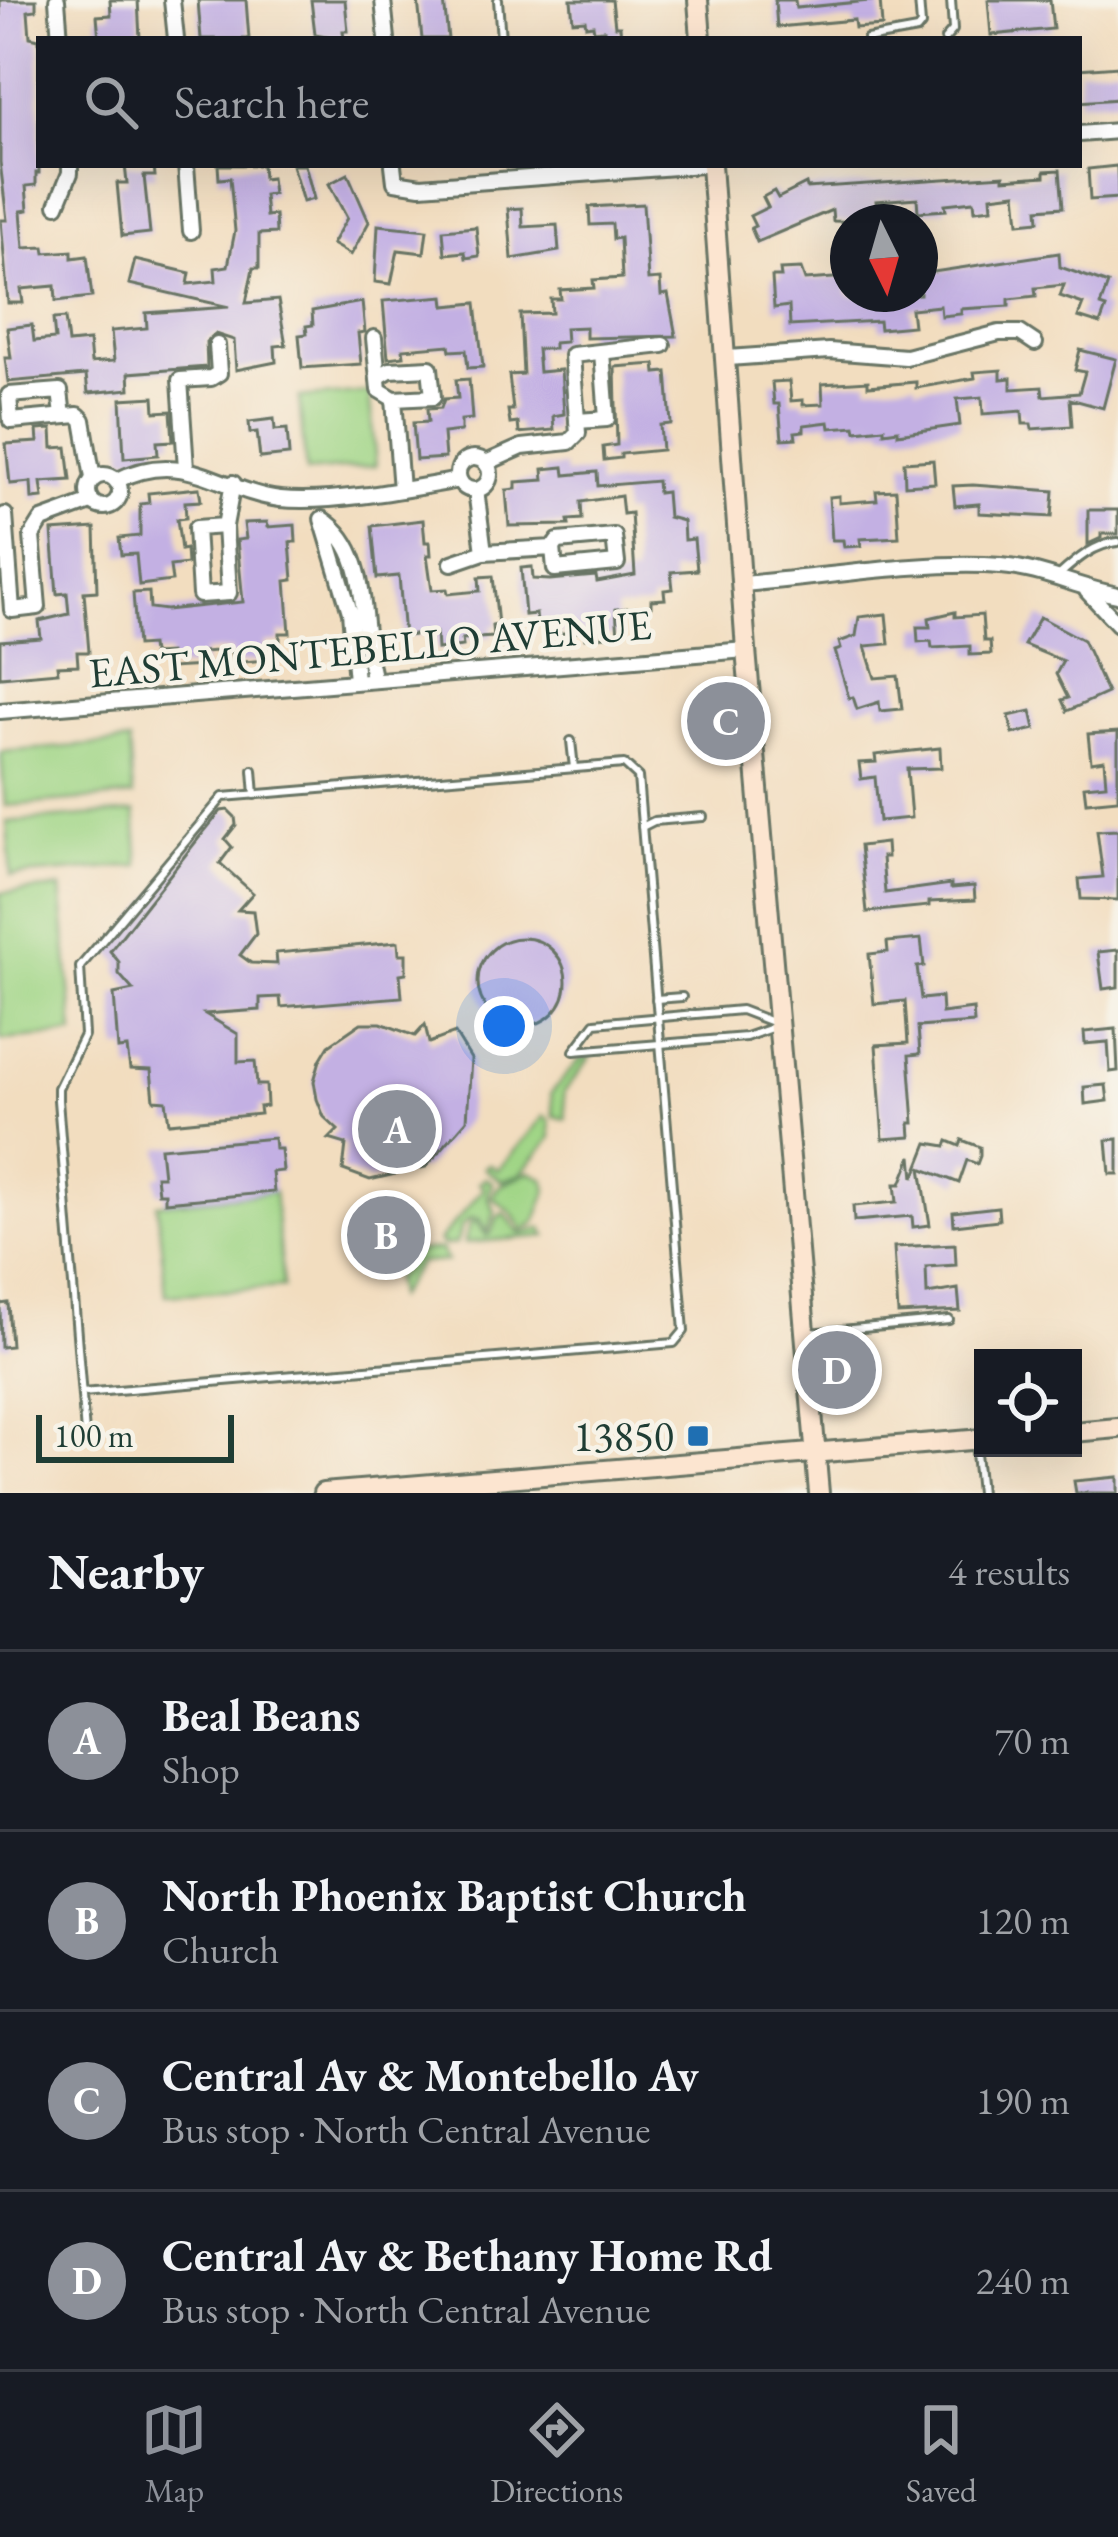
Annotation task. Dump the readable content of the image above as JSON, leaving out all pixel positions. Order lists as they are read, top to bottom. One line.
{"streets":{"street":["EAST MONTEBELLO AVENUE"]},"places":{"transit":["13850"]},"scale_bar":"100 m","north":"bottom","page":{"search":"Search here","pins":["C","A","B","D"],"scale":"100 m","heading":["Nearby","4 results"],"list":[{"mark":"A","name":"Beal Beans","note":"Shop","value":"70 m"},{"mark":"B","name":"North Phoenix Baptist Church","note":"Church","value":"120 m"},{"mark":"C","name":"Central Av & Montebello Av","note":"Bus stop · North Central Avenue","value":"190 m"},{"mark":"D","name":"Central Av & Bethany Home Rd","note":"Bus stop · North Central Avenue","value":"240 m"}],"nav":["Map","Directions","Saved"]}}
